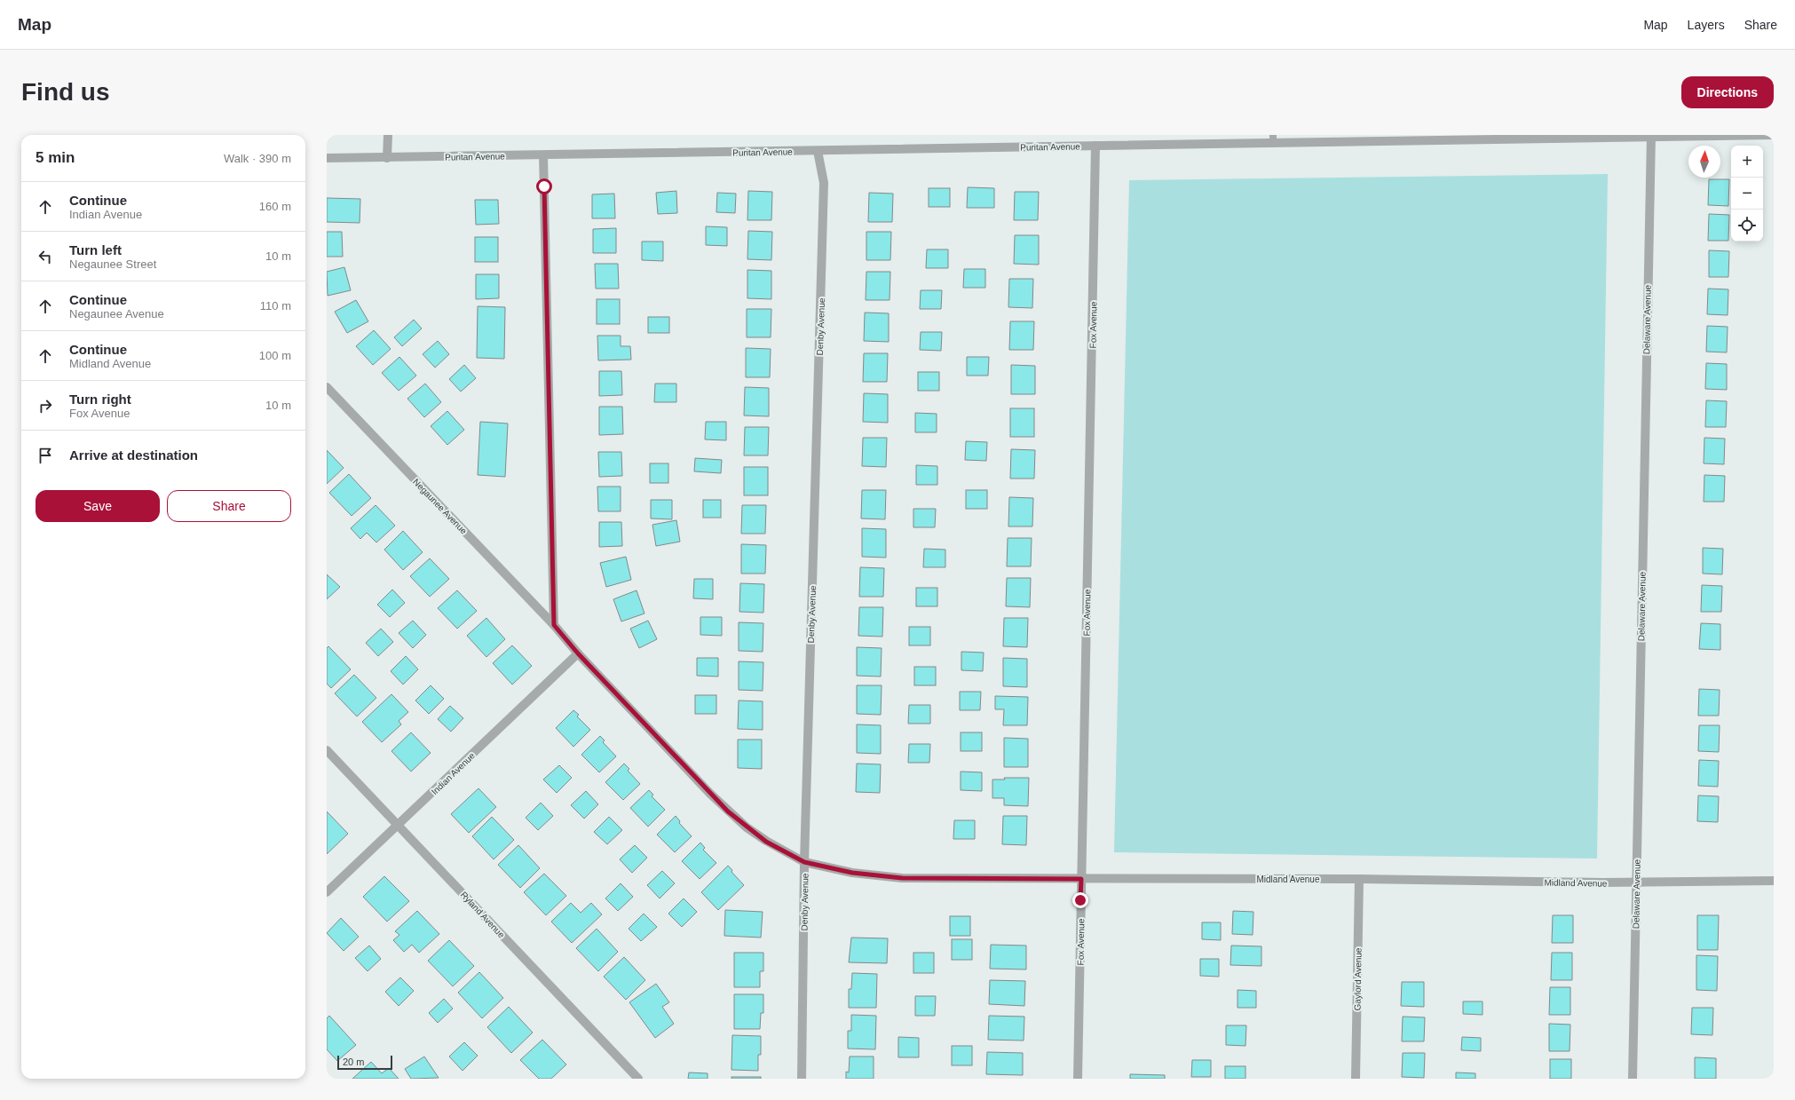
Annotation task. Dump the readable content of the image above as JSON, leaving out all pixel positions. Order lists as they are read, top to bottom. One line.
{"streets":{"street":["Puritan Avenue","Delaware Avenue","Fox Avenue","Denby Avenue","Negaunee Avenue","Indian Avenue","Midland Avenue","Ryland Avenue","Gaylord Avenue"]},"crossings":[["Puritan Avenue","Delaware Avenue"],["Puritan Avenue","Fox Avenue"],["Puritan Avenue","Denby Avenue"],["Delaware Avenue","Midland Avenue"],["Fox Avenue","Midland Avenue"],["Denby Avenue","Midland Avenue"],["Negaunee Avenue","Indian Avenue"],["Indian Avenue","Ryland Avenue"],["Midland Avenue","Gaylord Avenue"]],"scale_bar":"20 m","north":"top","page":{"header":"Map","nav":["Map","Layers","Share"],"buttons":["Directions",["Save","Share"]],"title":"Find us","heading":["5 min","Walk · 390 m"],"map_buttons":["+","−"],"list":[["Continue","Indian Avenue","160 m"],["Turn left","Negaunee Street","10 m"],["Continue","Negaunee Avenue","110 m"],["Continue","Midland Avenue","100 m"],["Turn right","Fox Avenue","10 m"],"Arrive at destination"],"scale":"20 m"}}
